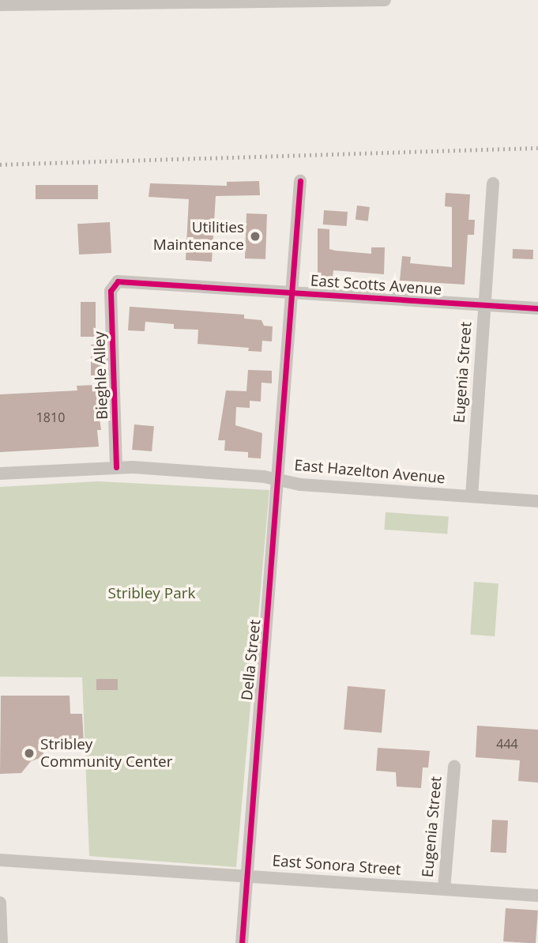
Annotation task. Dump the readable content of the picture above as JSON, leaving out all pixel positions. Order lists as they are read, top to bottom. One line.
{"streets":{"street":["East Scotts Avenue","Eugenia Street","Bieghle Alley","East Hazelton Avenue","Della Street","East Sonora Street"]},"crossings":[["East Scotts Avenue","Eugenia Street"],["East Scotts Avenue","Bieghle Alley"],["East Scotts Avenue","Della Street"],["Eugenia Street","East Hazelton Avenue"],["Eugenia Street","East Sonora Street"],["Bieghle Alley","East Hazelton Avenue"],["East Hazelton Avenue","Della Street"],["Della Street","East Sonora Street"]],"parks":["Stribley Park"],"places":["Utilities Maintenance","Stribley Community Center"],"house_numbers":["1810","444"]}
